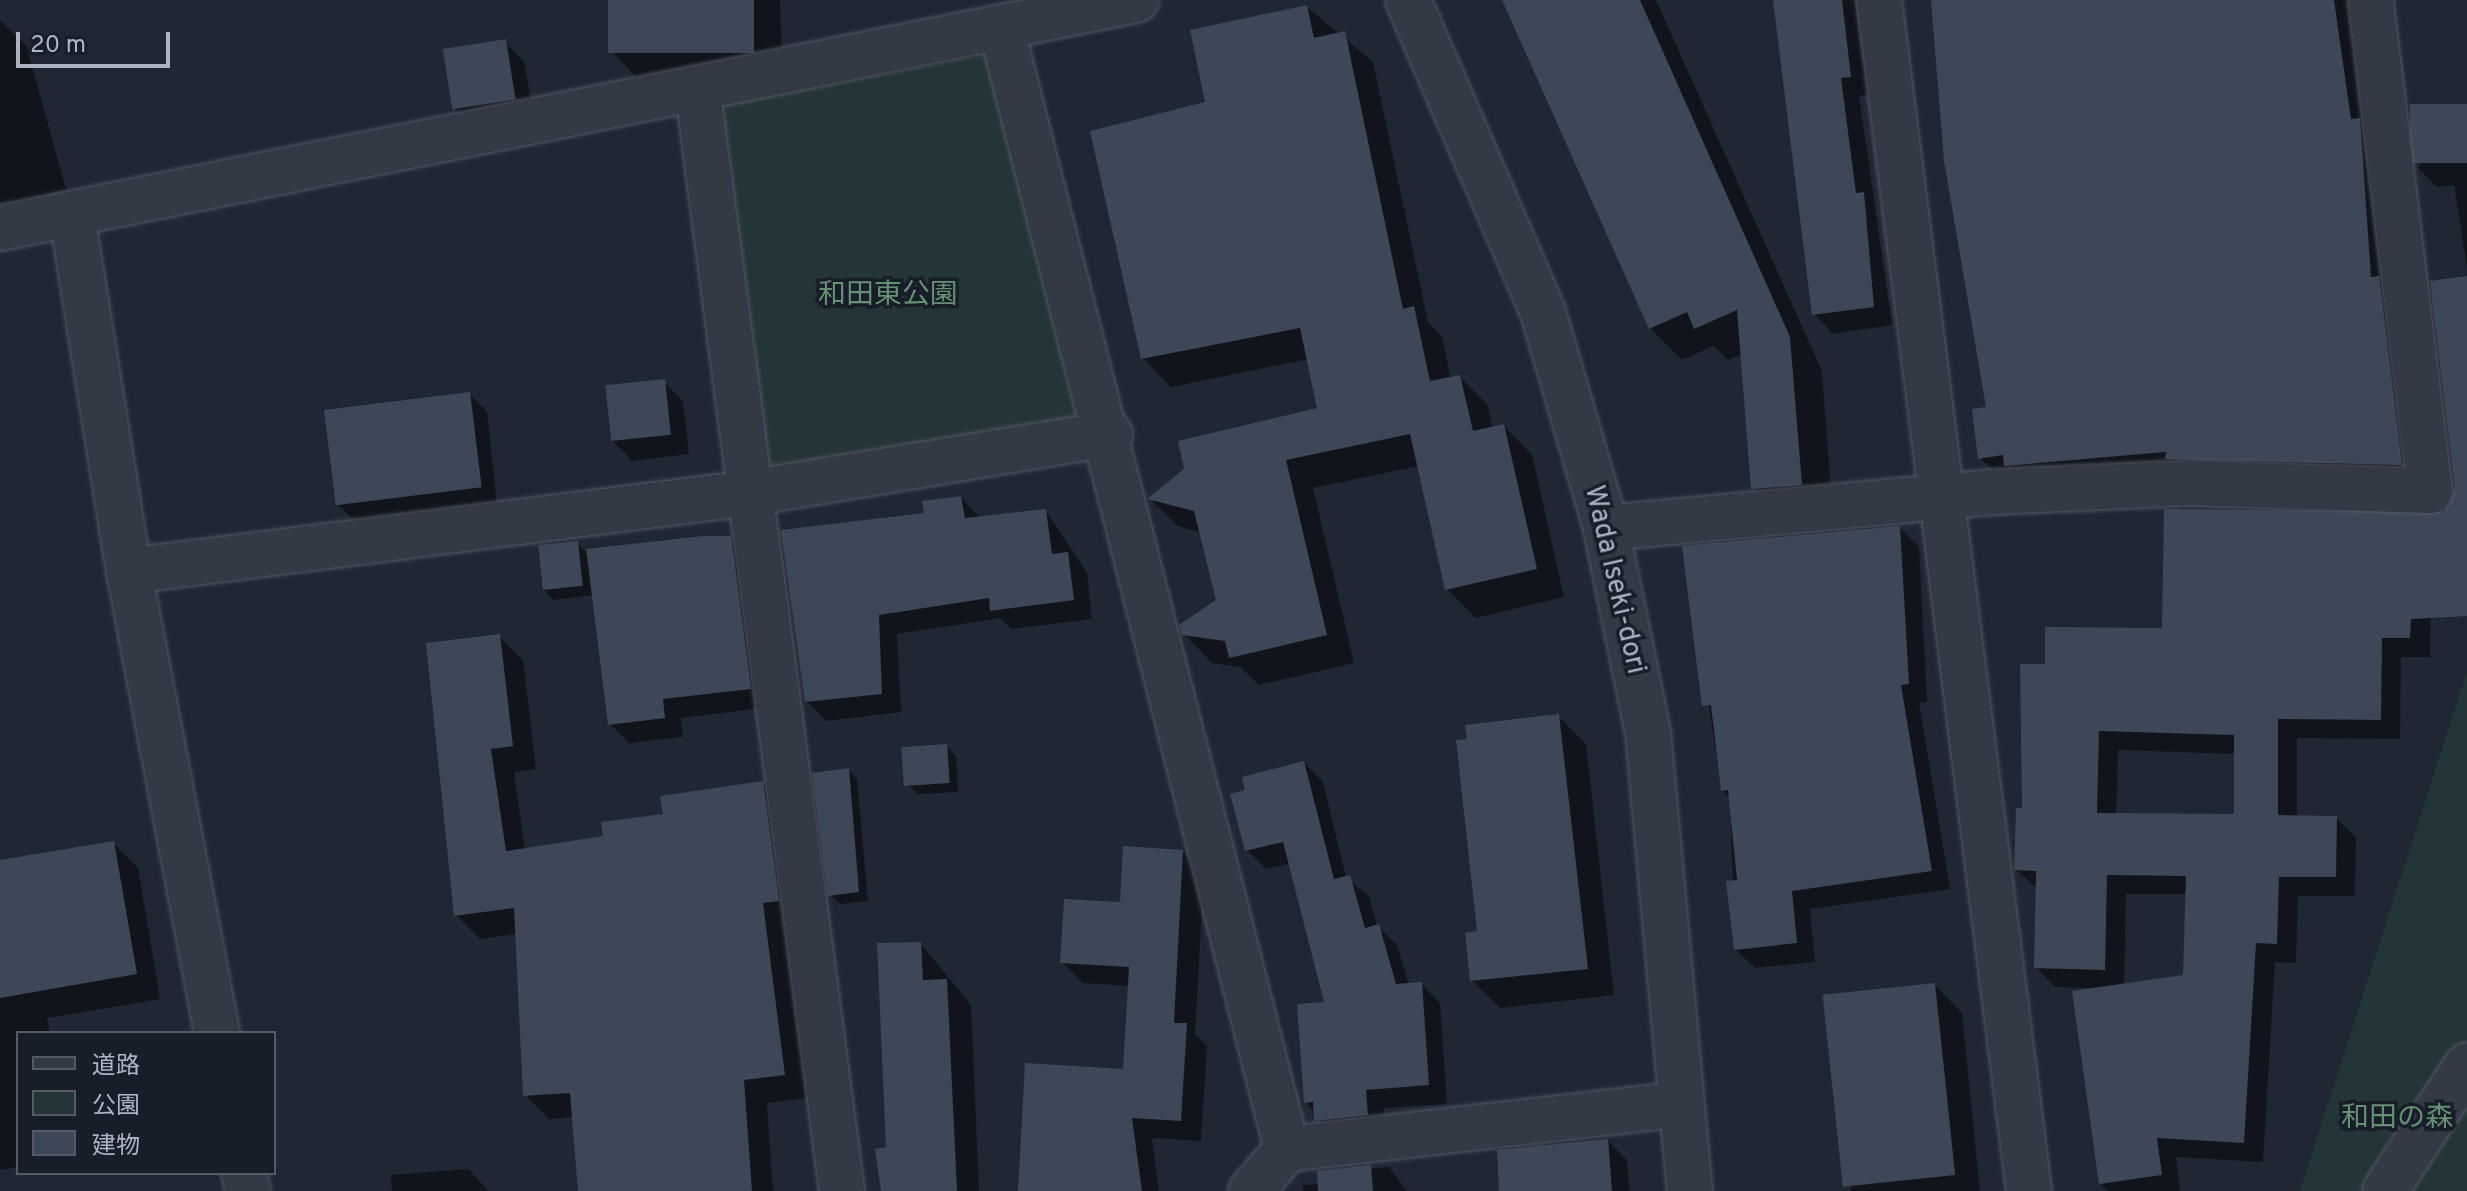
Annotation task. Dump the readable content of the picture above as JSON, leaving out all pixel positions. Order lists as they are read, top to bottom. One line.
{"streets":{"street":["Wada Iseki-dori"]},"parks":["和田東公園","和田の森"],"legend":["道路","公園","建物"],"scale_bar":"20 m"}
